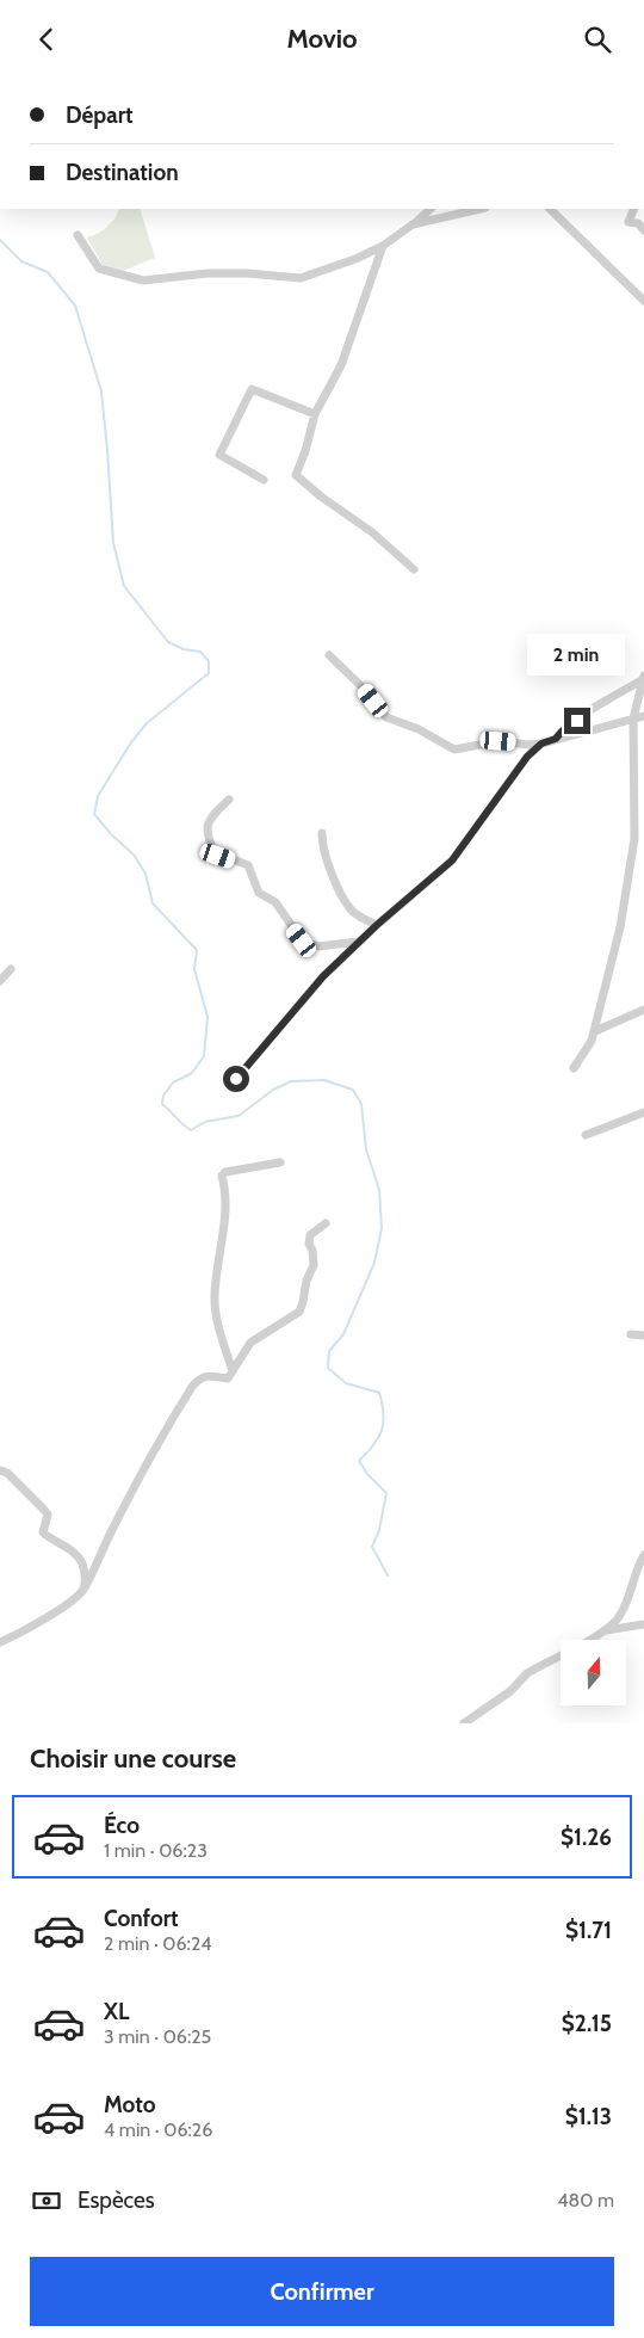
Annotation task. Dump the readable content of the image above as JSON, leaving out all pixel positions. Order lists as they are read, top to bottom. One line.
{"north":"top","page":{"header":"Movio","banner":["Départ","Destination"],"bubble":"2 min","heading":"Choisir une course","list":[{"name":"Éco","note":"1 min · 06:23","value":"$1.26"},{"name":"Confort","note":"2 min · 06:24","value":"$1.71"},{"name":"XL","note":"3 min · 06:25","value":"$2.15"},{"name":"Moto","note":"4 min · 06:26","value":"$1.13"}],"pay":["Espèces","480 m"],"buttons":"Confirmer"}}
